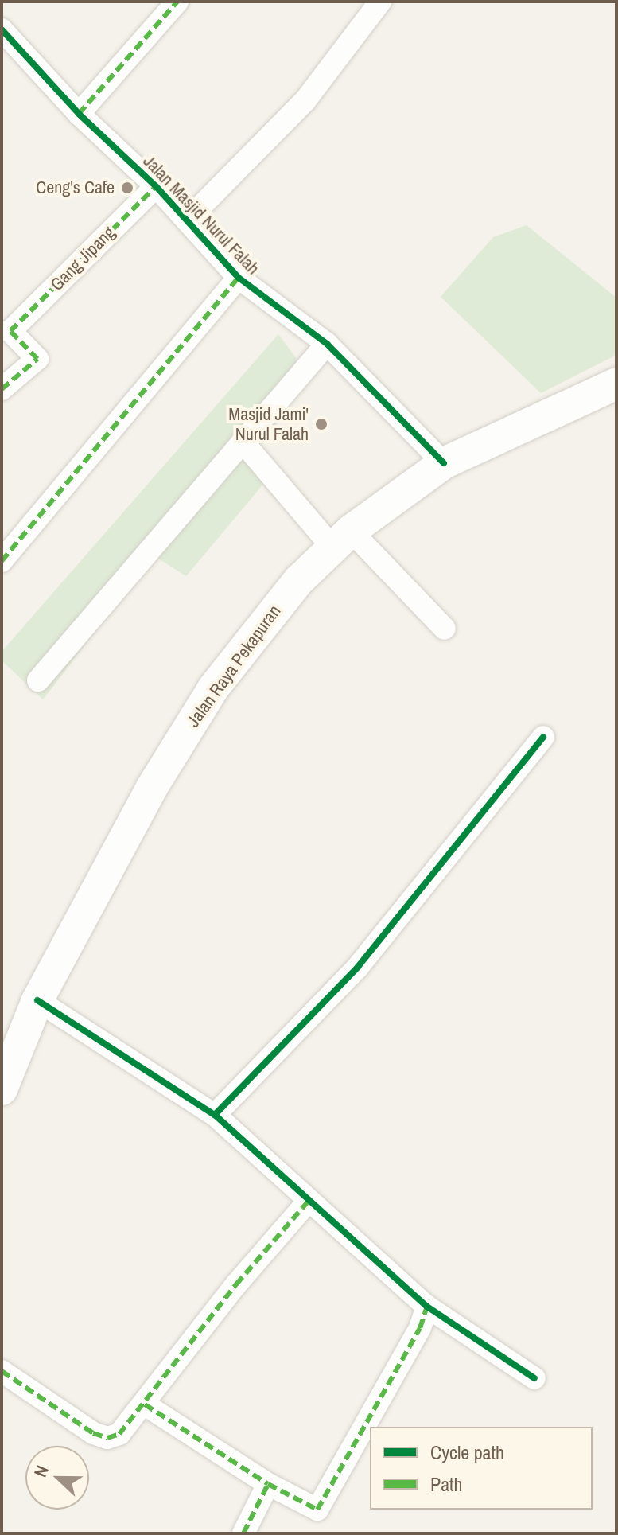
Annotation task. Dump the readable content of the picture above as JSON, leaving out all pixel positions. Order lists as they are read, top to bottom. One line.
{"streets":{"main road":["Jalan Raya Pekapuran"],"street":["Jalan Masjid Nurul Falah","Gang Jipang"]},"crossings":[["Jalan Masjid Nurul Falah","Gang Jipang"],["Jalan Masjid Nurul Falah","Jalan Raya Pekapuran"]],"places":["Ceng's Cafe","Masjid Jami' Nurul Falah"],"legend":["Cycle path","Path"],"north":"left"}
